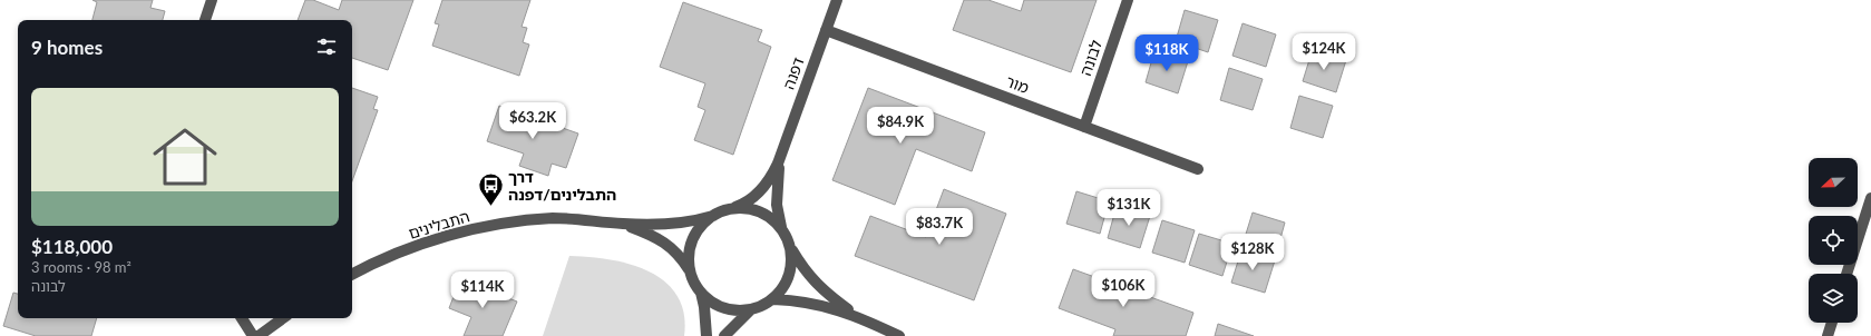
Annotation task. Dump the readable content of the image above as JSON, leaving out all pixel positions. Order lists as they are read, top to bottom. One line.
{"streets":{"street":["לבונה","דפנה","מור","התבלינים"]},"crossings":[["לבונה","מור"],["דפנה","מור"],["דפנה","התבלינים"]],"places":{"bus stop":["דרך התבלינים/דפנה"]},"north":"left","page":{"heading":"9 homes","price":["$124K","$118K","$63.2K","$84.9K","$131K","$83.7K","$128K","$106K","$114K"],"list":[{"name":"$118,000","note":"3 rooms · 98 m² · לבונה"}]}}
